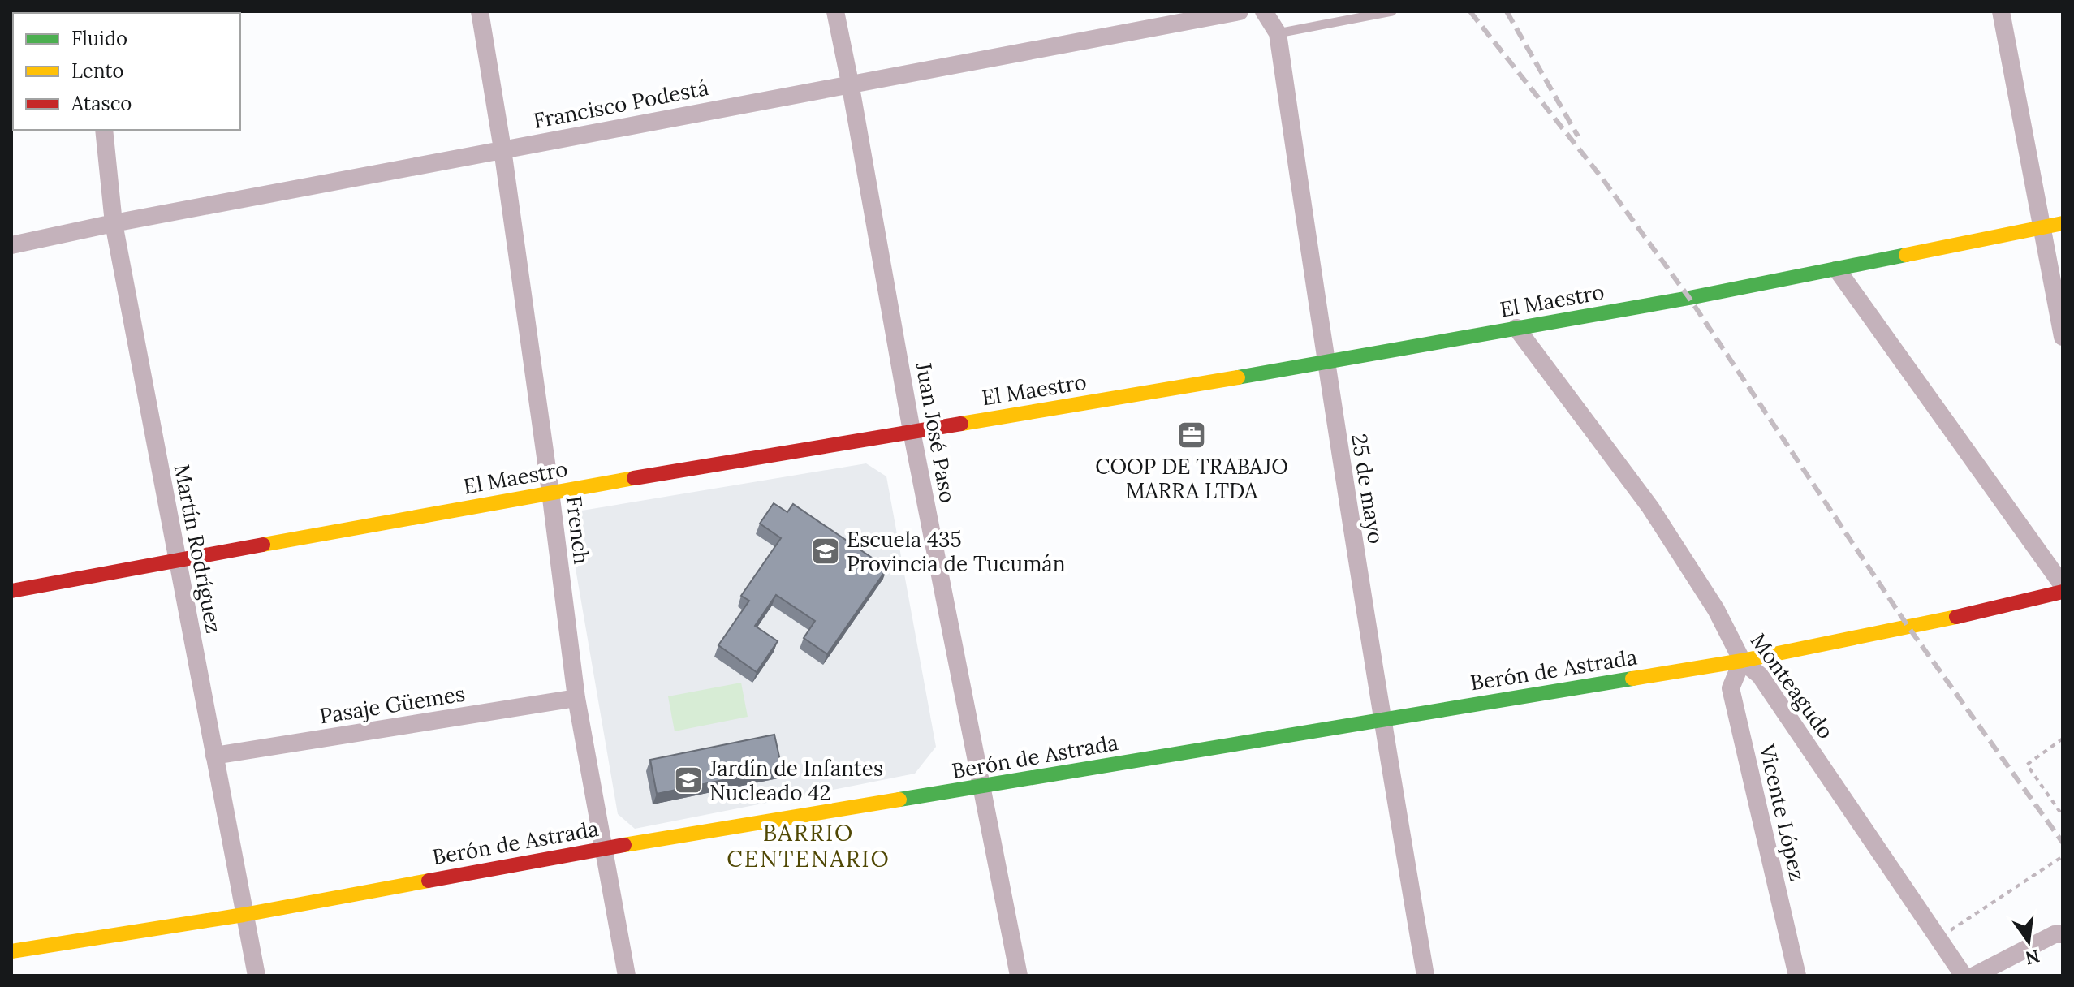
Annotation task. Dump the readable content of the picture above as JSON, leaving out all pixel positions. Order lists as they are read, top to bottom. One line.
{"streets":{"street":["Francisco Podestá","El Maestro","Juan José Paso","25 de mayo","French","Martín Rodríguez","Berón de Astrada","Monteagudo","Pasaje Güemes","Vicente López"]},"crossings":[["Francisco Podestá","Juan José Paso"],["Francisco Podestá","French"],["Francisco Podestá","Martín Rodríguez"],["El Maestro","Juan José Paso"],["El Maestro","25 de mayo"],["El Maestro","French"],["El Maestro","Martín Rodríguez"],["El Maestro","Monteagudo"],["Juan José Paso","Berón de Astrada"],["25 de mayo","Berón de Astrada"],["French","Berón de Astrada"],["French","Pasaje Güemes"],["Martín Rodríguez","Berón de Astrada"],["Martín Rodríguez","Pasaje Güemes"],["Berón de Astrada","Monteagudo"],["Berón de Astrada","Vicente López"],["Monteagudo","Vicente López"]],"districts":["BARRIO CENTENARIO"],"places":{"office":["COOP DE TRABAJO MARRA LTDA"],"school or university":["Escuela 435 Provincia de Tucumán","Jardín de Infantes Nucleado 42"]},"legend":["Fluido","Lento","Atasco"],"north":"bottom"}
